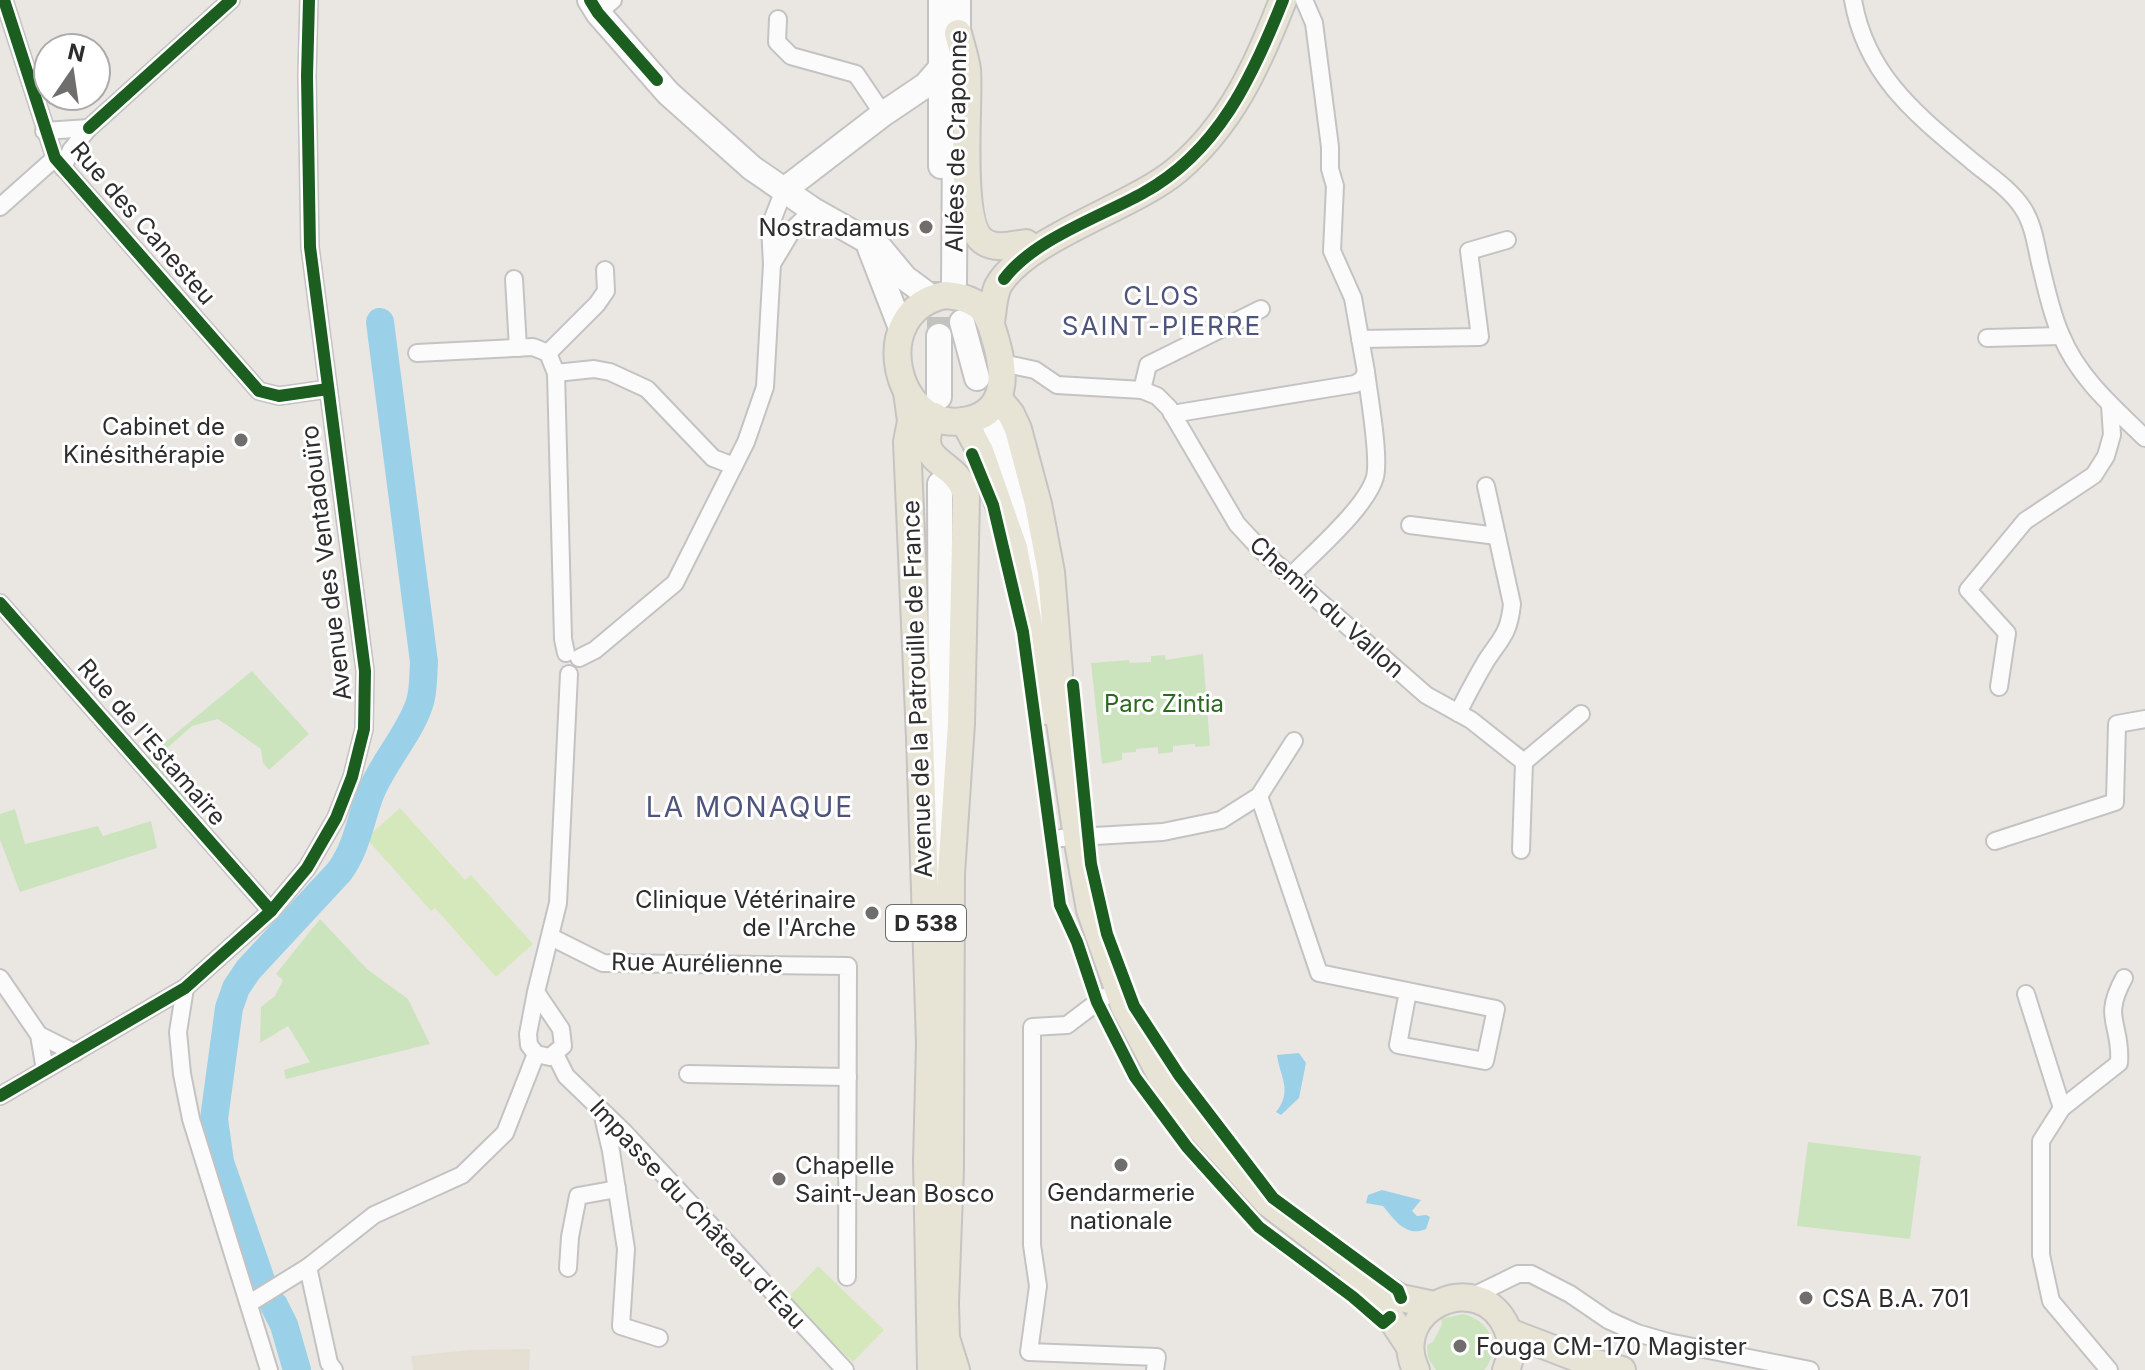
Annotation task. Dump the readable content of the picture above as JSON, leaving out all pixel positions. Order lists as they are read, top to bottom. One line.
{"streets":{"main road":["Allées de Craponne","Avenue de la Patrouille de France","D 538"],"street":["Rue des Canesteu","Avenue des Ventadouïro","Chemin du Vallon","Rue de l'Estamaïre","Rue Aurélienne","Impasse du Château d'Eau"]},"crossings":[["Allées de Craponne","Avenue de la Patrouille de France"],["Allées de Craponne","D 538"],["Rue des Canesteu","Avenue des Ventadouïro"],["Avenue des Ventadouïro","Rue de l'Estamaïre"],["Avenue de la Patrouille de France","D 538"]],"districts":["CLOS SAINT-PIERRE","LA MONAQUE"],"parks":["Parc Zintia"],"places":["Nostradamus","Cabinet de Kinésithérapie","Clinique Vétérinaire de l'Arche","Gendarmerie nationale","Chapelle Saint-Jean Bosco","CSA B.A. 701","Fouga CM-170 Magister"],"north":"top"}
